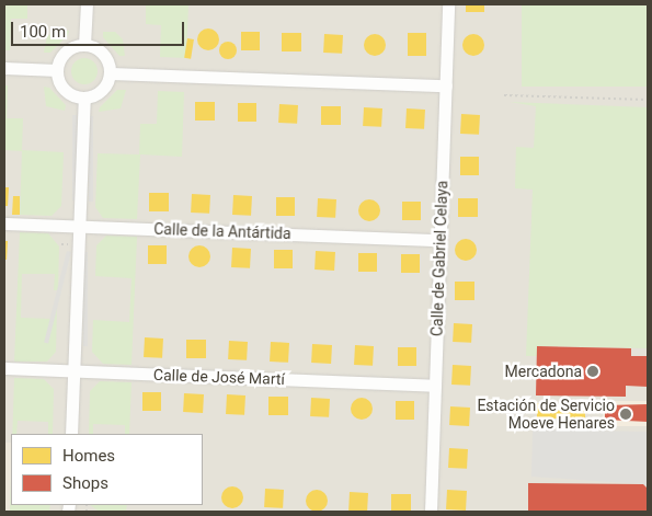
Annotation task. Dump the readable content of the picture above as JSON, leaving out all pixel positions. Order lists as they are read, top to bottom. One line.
{"streets":{"street":["Calle de la Antártida","Calle de Gabriel Celaya","Calle de José Martí"]},"crossings":[["Calle de la Antártida","Calle de Gabriel Celaya"],["Calle de Gabriel Celaya","Calle de José Martí"]],"places":["Mercadona","Estación de Servicio Moeve Henares"],"legend":["Homes","Shops"],"scale_bar":"100 m"}
